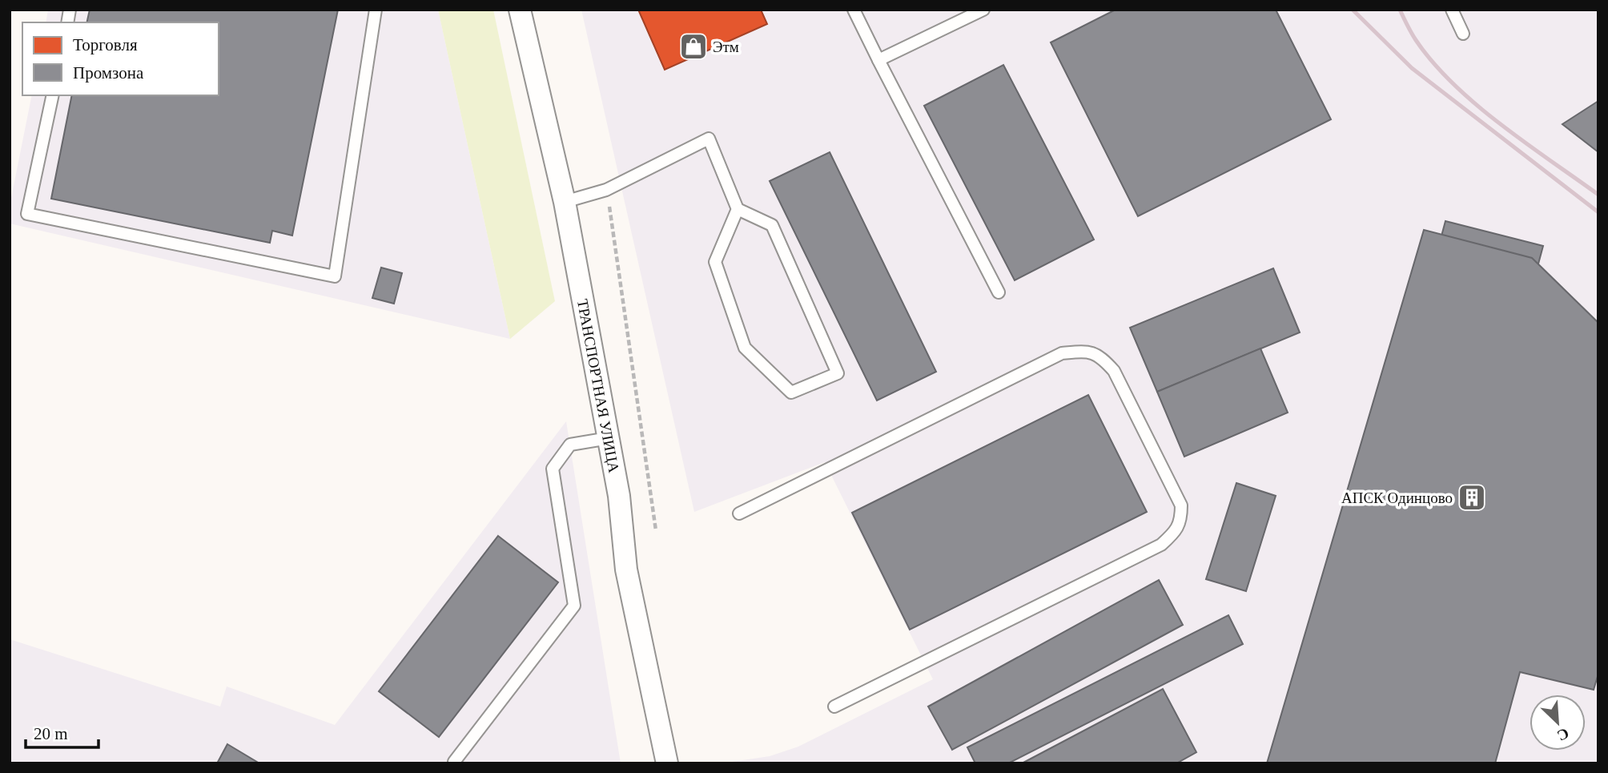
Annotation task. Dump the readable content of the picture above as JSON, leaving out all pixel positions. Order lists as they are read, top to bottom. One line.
{"streets":{"street":["ТРАНСПОРТНАЯ УЛИЦА"]},"places":{"shop":["Этм"],"building":["АПСК Одинцово"]},"legend":["Торговля","Промзона"],"scale_bar":"20 m","north":"bottom right"}
